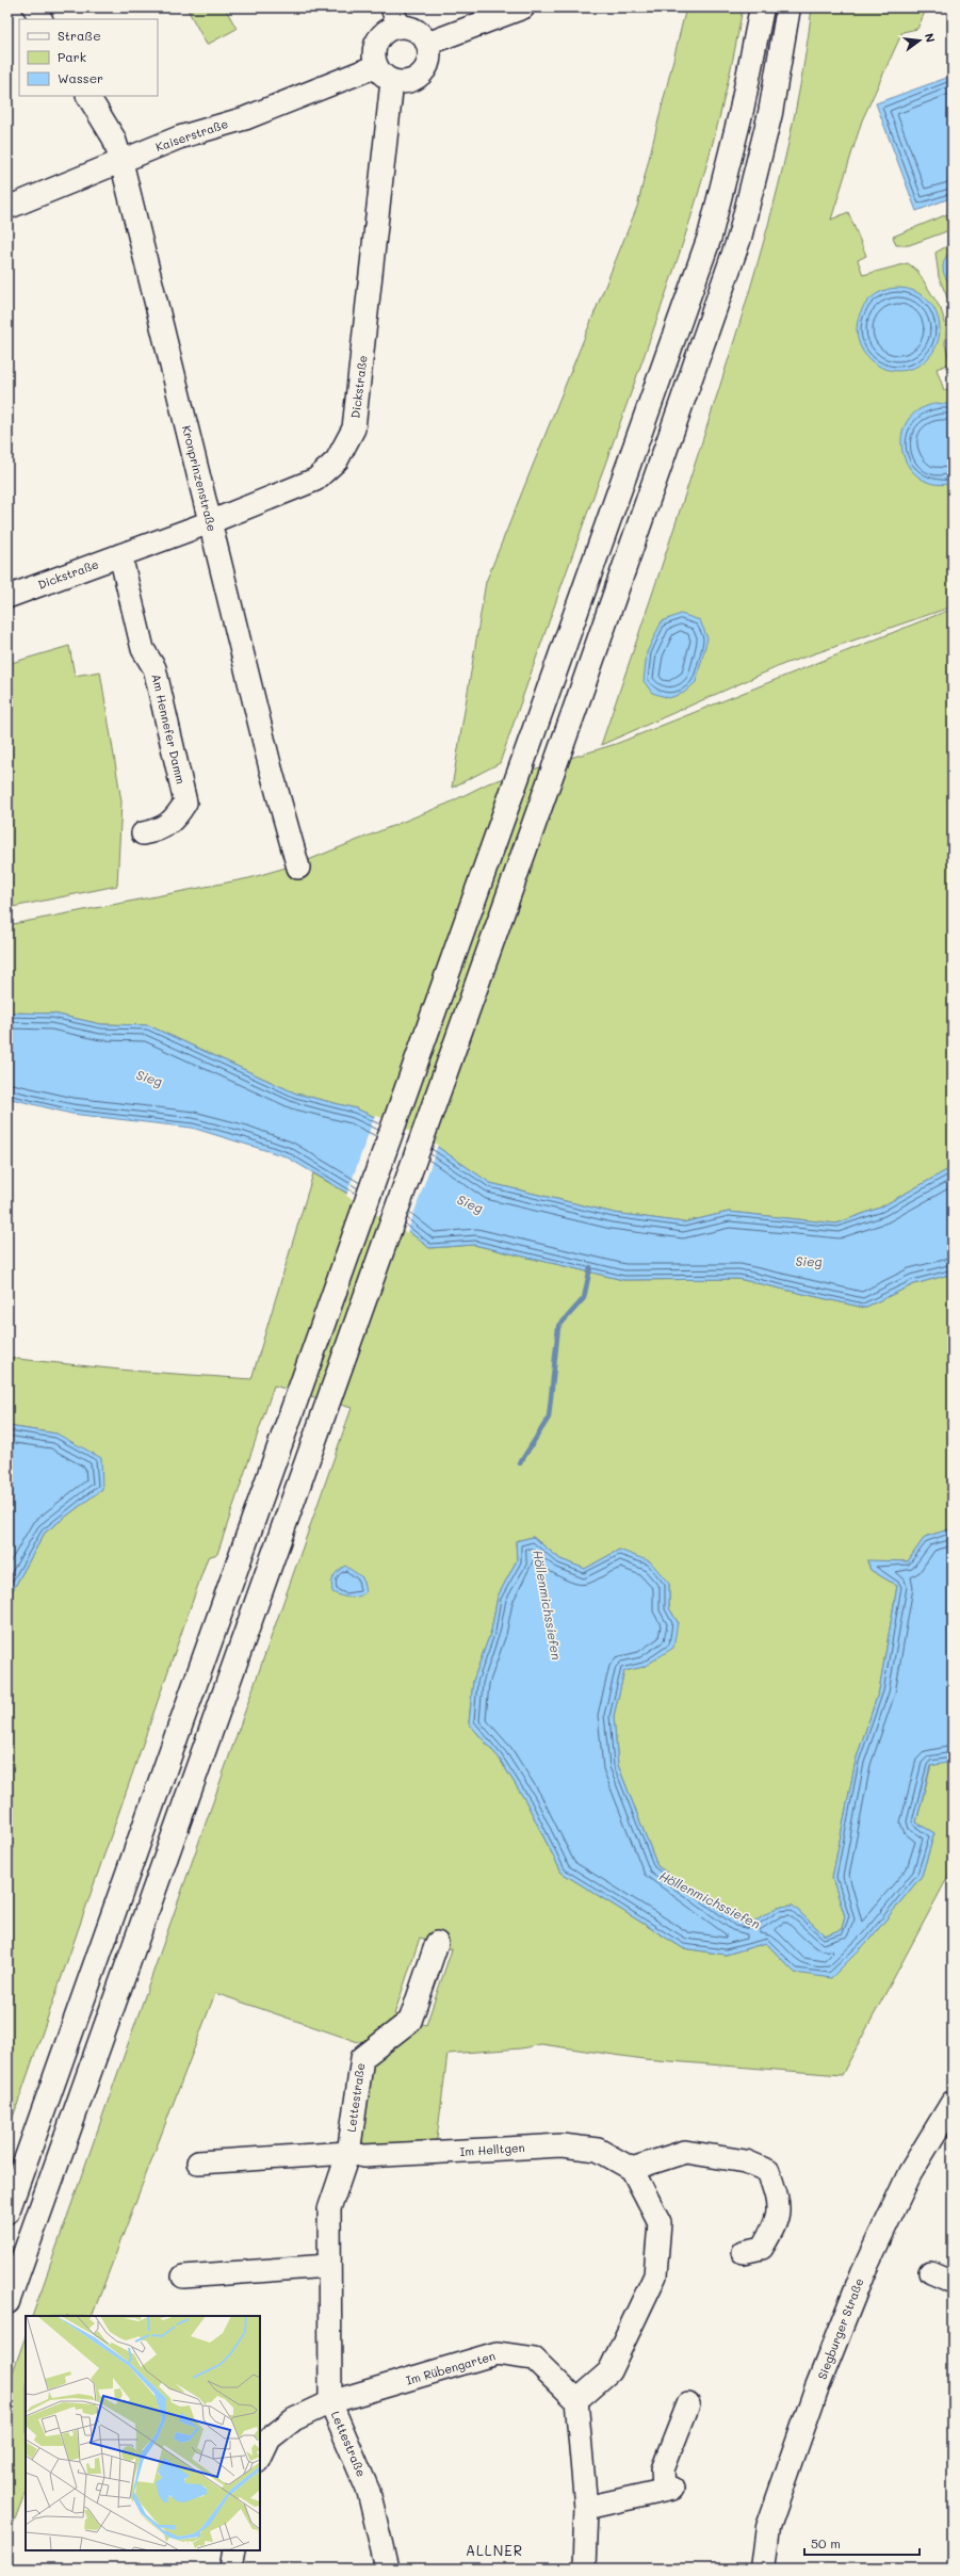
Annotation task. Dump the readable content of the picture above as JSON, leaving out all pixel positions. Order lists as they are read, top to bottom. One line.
{"streets":{"main road":["Siegburger Straße"],"street":["Kaiserstraße","Dickstraße","Kronprinzenstraße","Am Hennefer Damm","Lettestraße","Im Helltgen","Im Rübengarten"]},"crossings":[["Kaiserstraße","Dickstraße"],["Kaiserstraße","Kronprinzenstraße"],["Dickstraße","Kronprinzenstraße"],["Dickstraße","Am Hennefer Damm"],["Lettestraße","Im Helltgen"],["Lettestraße","Im Rübengarten"]],"districts":["ALLNER"],"water":["Sieg","Höllenmichssiefen"],"legend":["Straße","Park","Wasser"],"scale_bar":"50 m","north":"right"}
